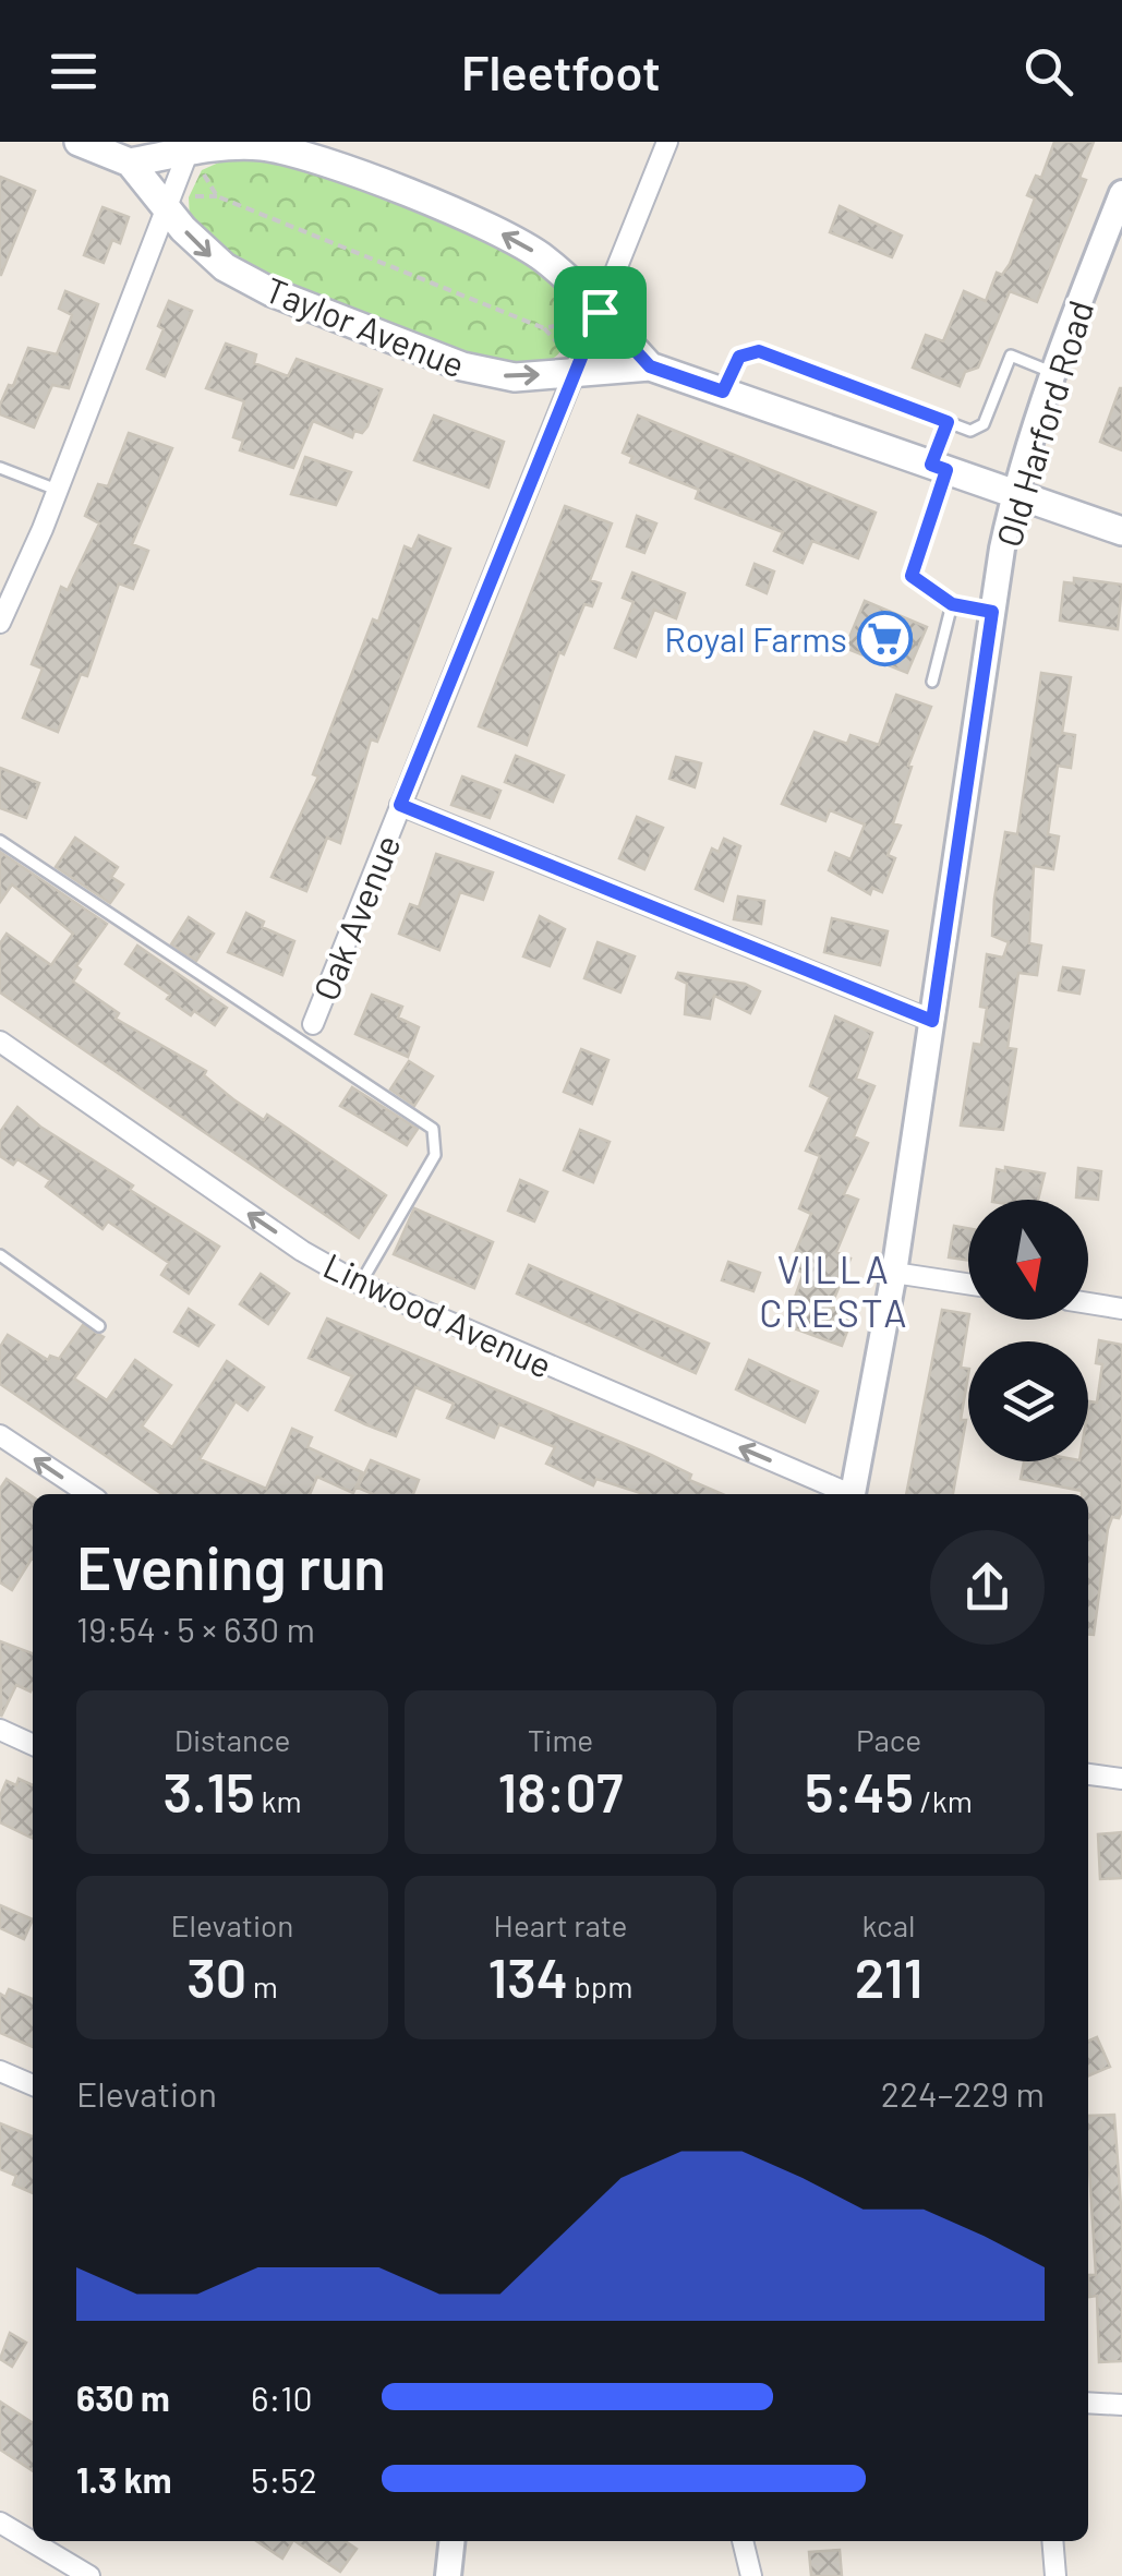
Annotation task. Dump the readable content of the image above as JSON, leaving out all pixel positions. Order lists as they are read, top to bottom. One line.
{"streets":{"main road":["Taylor Avenue"],"street":["Old Harford Road","Oak Avenue","Linwood Avenue"]},"crossings":[["Taylor Avenue","Old Harford Road"],["Taylor Avenue","Oak Avenue"]],"one_way":["Linwood Avenue"],"districts":["VILLA CRESTA"],"places":{"supermarket":["Royal Farms"]},"north":"bottom","page":{"header":"Fleetfoot","heading":["Evening run","19:54 · 5 × 630 m"],"stats":[["Distance","3.15 km"],["Time","18:07"],["Pace","5:45 /km"],["Elevation","30 m"],["Heart rate","134 bpm"],["kcal","211"]],"chart":["Elevation","224–229 m"],"list":[{"name":"630 m","note":"6:10"},{"name":"1.3 km","note":"5:52"}]}}
